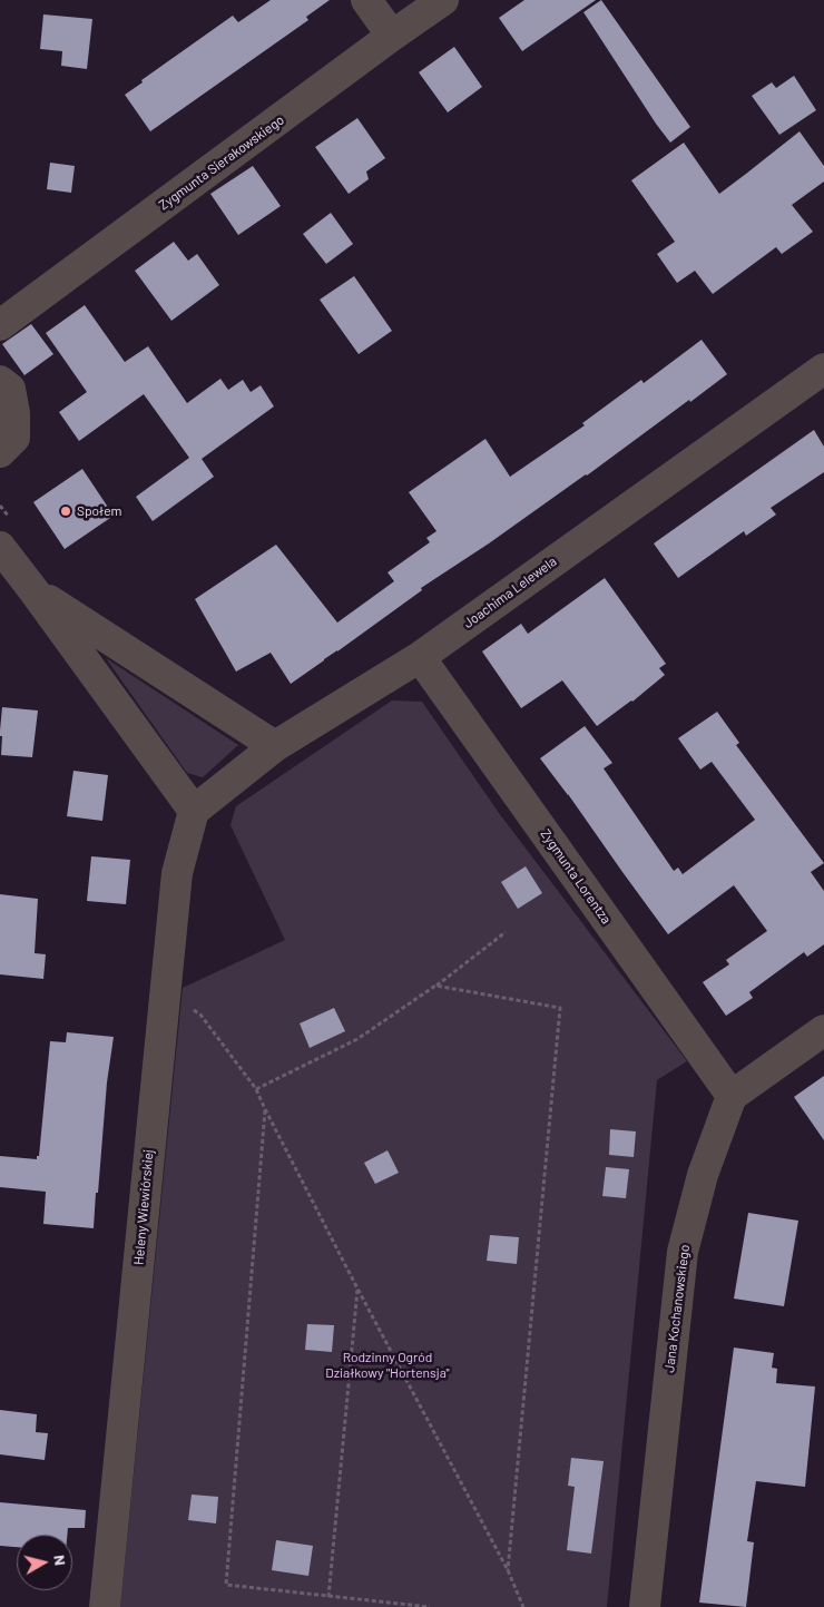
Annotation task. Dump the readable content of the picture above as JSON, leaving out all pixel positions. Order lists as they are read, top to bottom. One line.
{"streets":{"street":["Zygmunta Sierakowskiego","Joachima Lelewela","Zygmunta Lorentza","Heleny Wiewiórskiej","Jana Kochanowskiego"]},"crossings":[["Joachima Lelewela","Zygmunta Lorentza"],["Joachima Lelewela","Heleny Wiewiórskiej"],["Zygmunta Lorentza","Jana Kochanowskiego"]],"parks":["Rodzinny Ogród Działkowy \"Hortensja\""],"places":["Społem"],"north":"right"}
